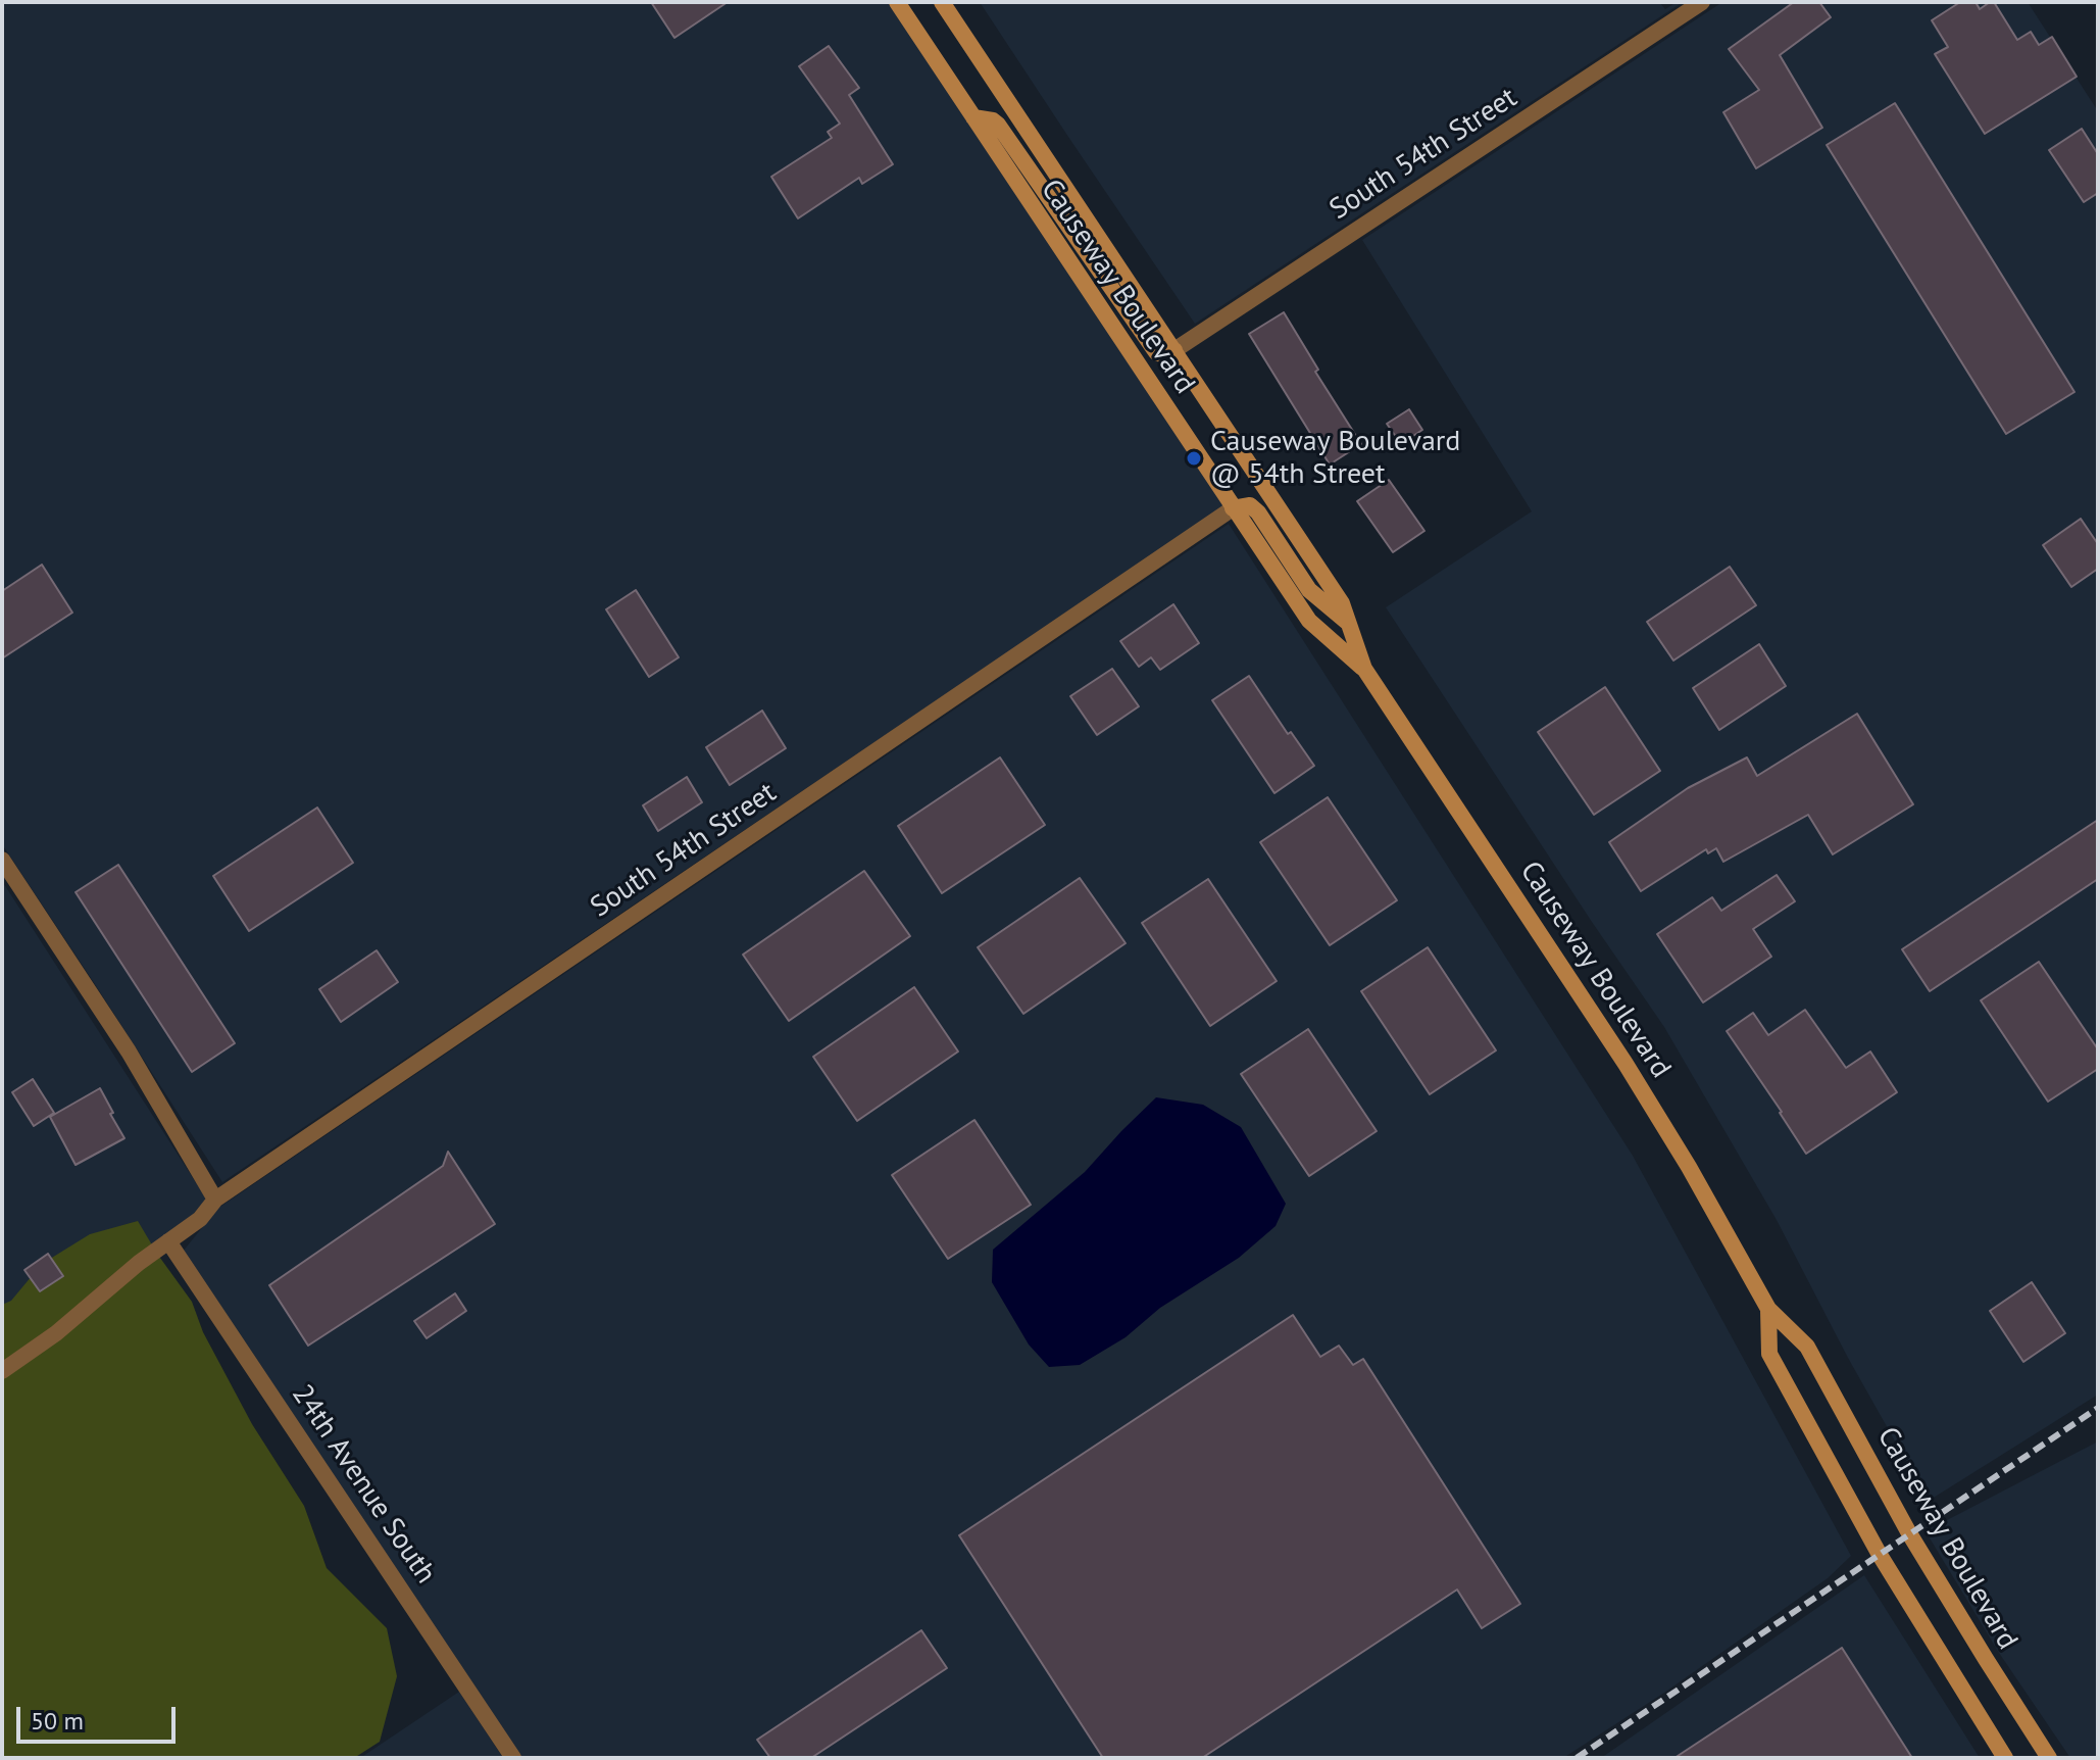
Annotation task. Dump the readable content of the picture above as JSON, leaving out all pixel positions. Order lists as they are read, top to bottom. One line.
{"streets":{"main road":["Causeway Boulevard"],"street":["South 54th Street","24th Avenue South"]},"crossings":[["South 54th Street","Causeway Boulevard"],["South 54th Street","24th Avenue South"]],"places":["Causeway Boulevard @ 54th Street"],"scale_bar":"50 m"}
